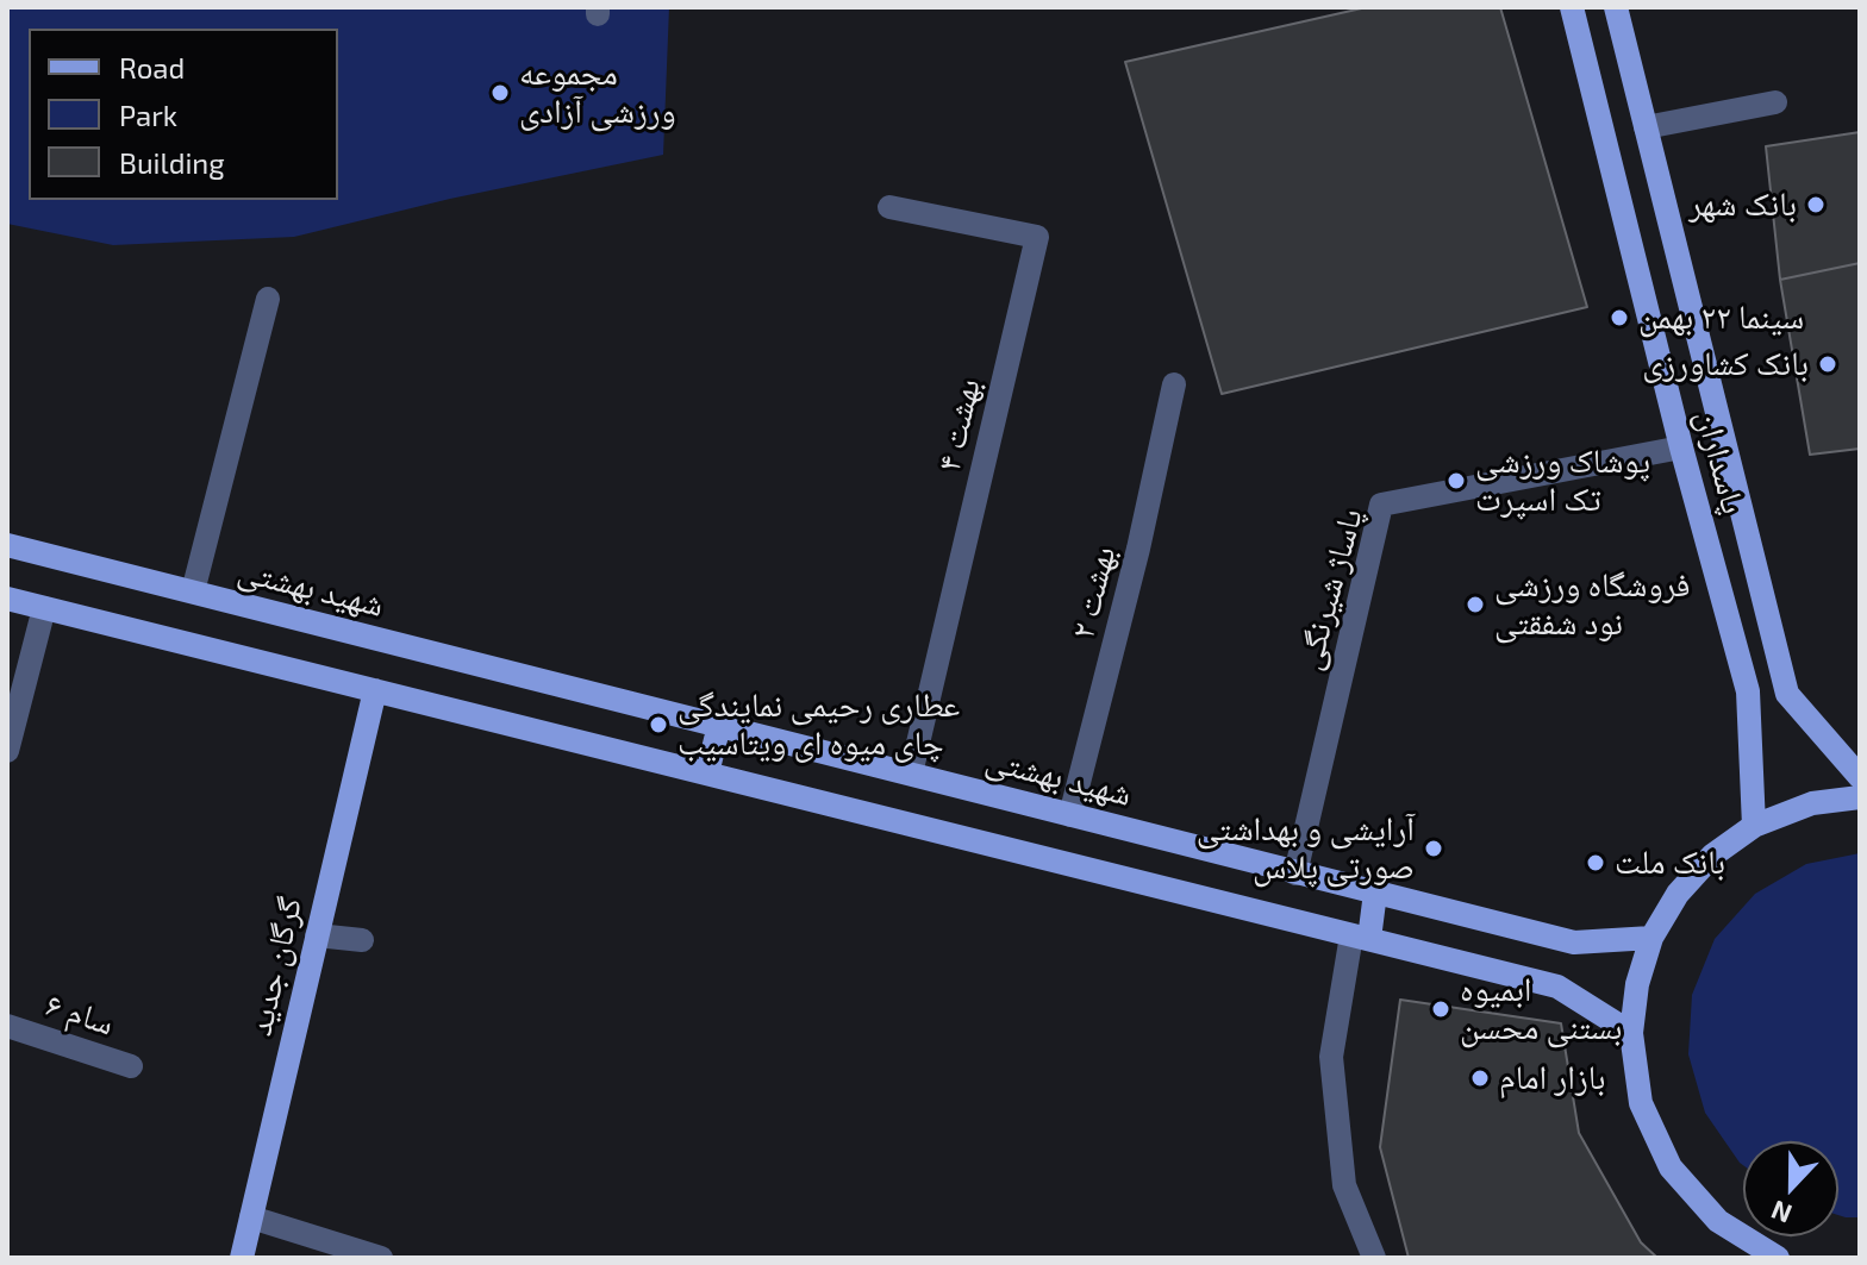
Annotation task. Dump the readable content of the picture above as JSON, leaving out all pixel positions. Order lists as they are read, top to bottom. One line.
{"streets":{"main road":["پاسداران","شهید بهشتی","گرگان جدید"],"street":["۴ بهشت","پاساژ شیرنگی","بهشت ۲","۶ سام"]},"crossings":[["۴ بهشت","شهید بهشتی"],["پاسداران","پاساژ شیرنگی"],["شهید بهشتی","پاساژ شیرنگی"],["شهید بهشتی","بهشت ۲"]],"places":["مجموعه ورزشی آزادی","بانک شهر","سینما ۲۲ بهمن","بانک کشاورزی","پوشاک ورزشی تک اسپرت","فروشگاه ورزشی نود شفقتی","عطاری رحیمی نمایندگی چای میوه ای ویتاسیب","آرایشی و بهداشتی صورتی پلاس","بانک ملت","ابمیوه بستنی محسن","بازار امام"],"legend":["Road","Park","Building"],"north":"bottom"}
